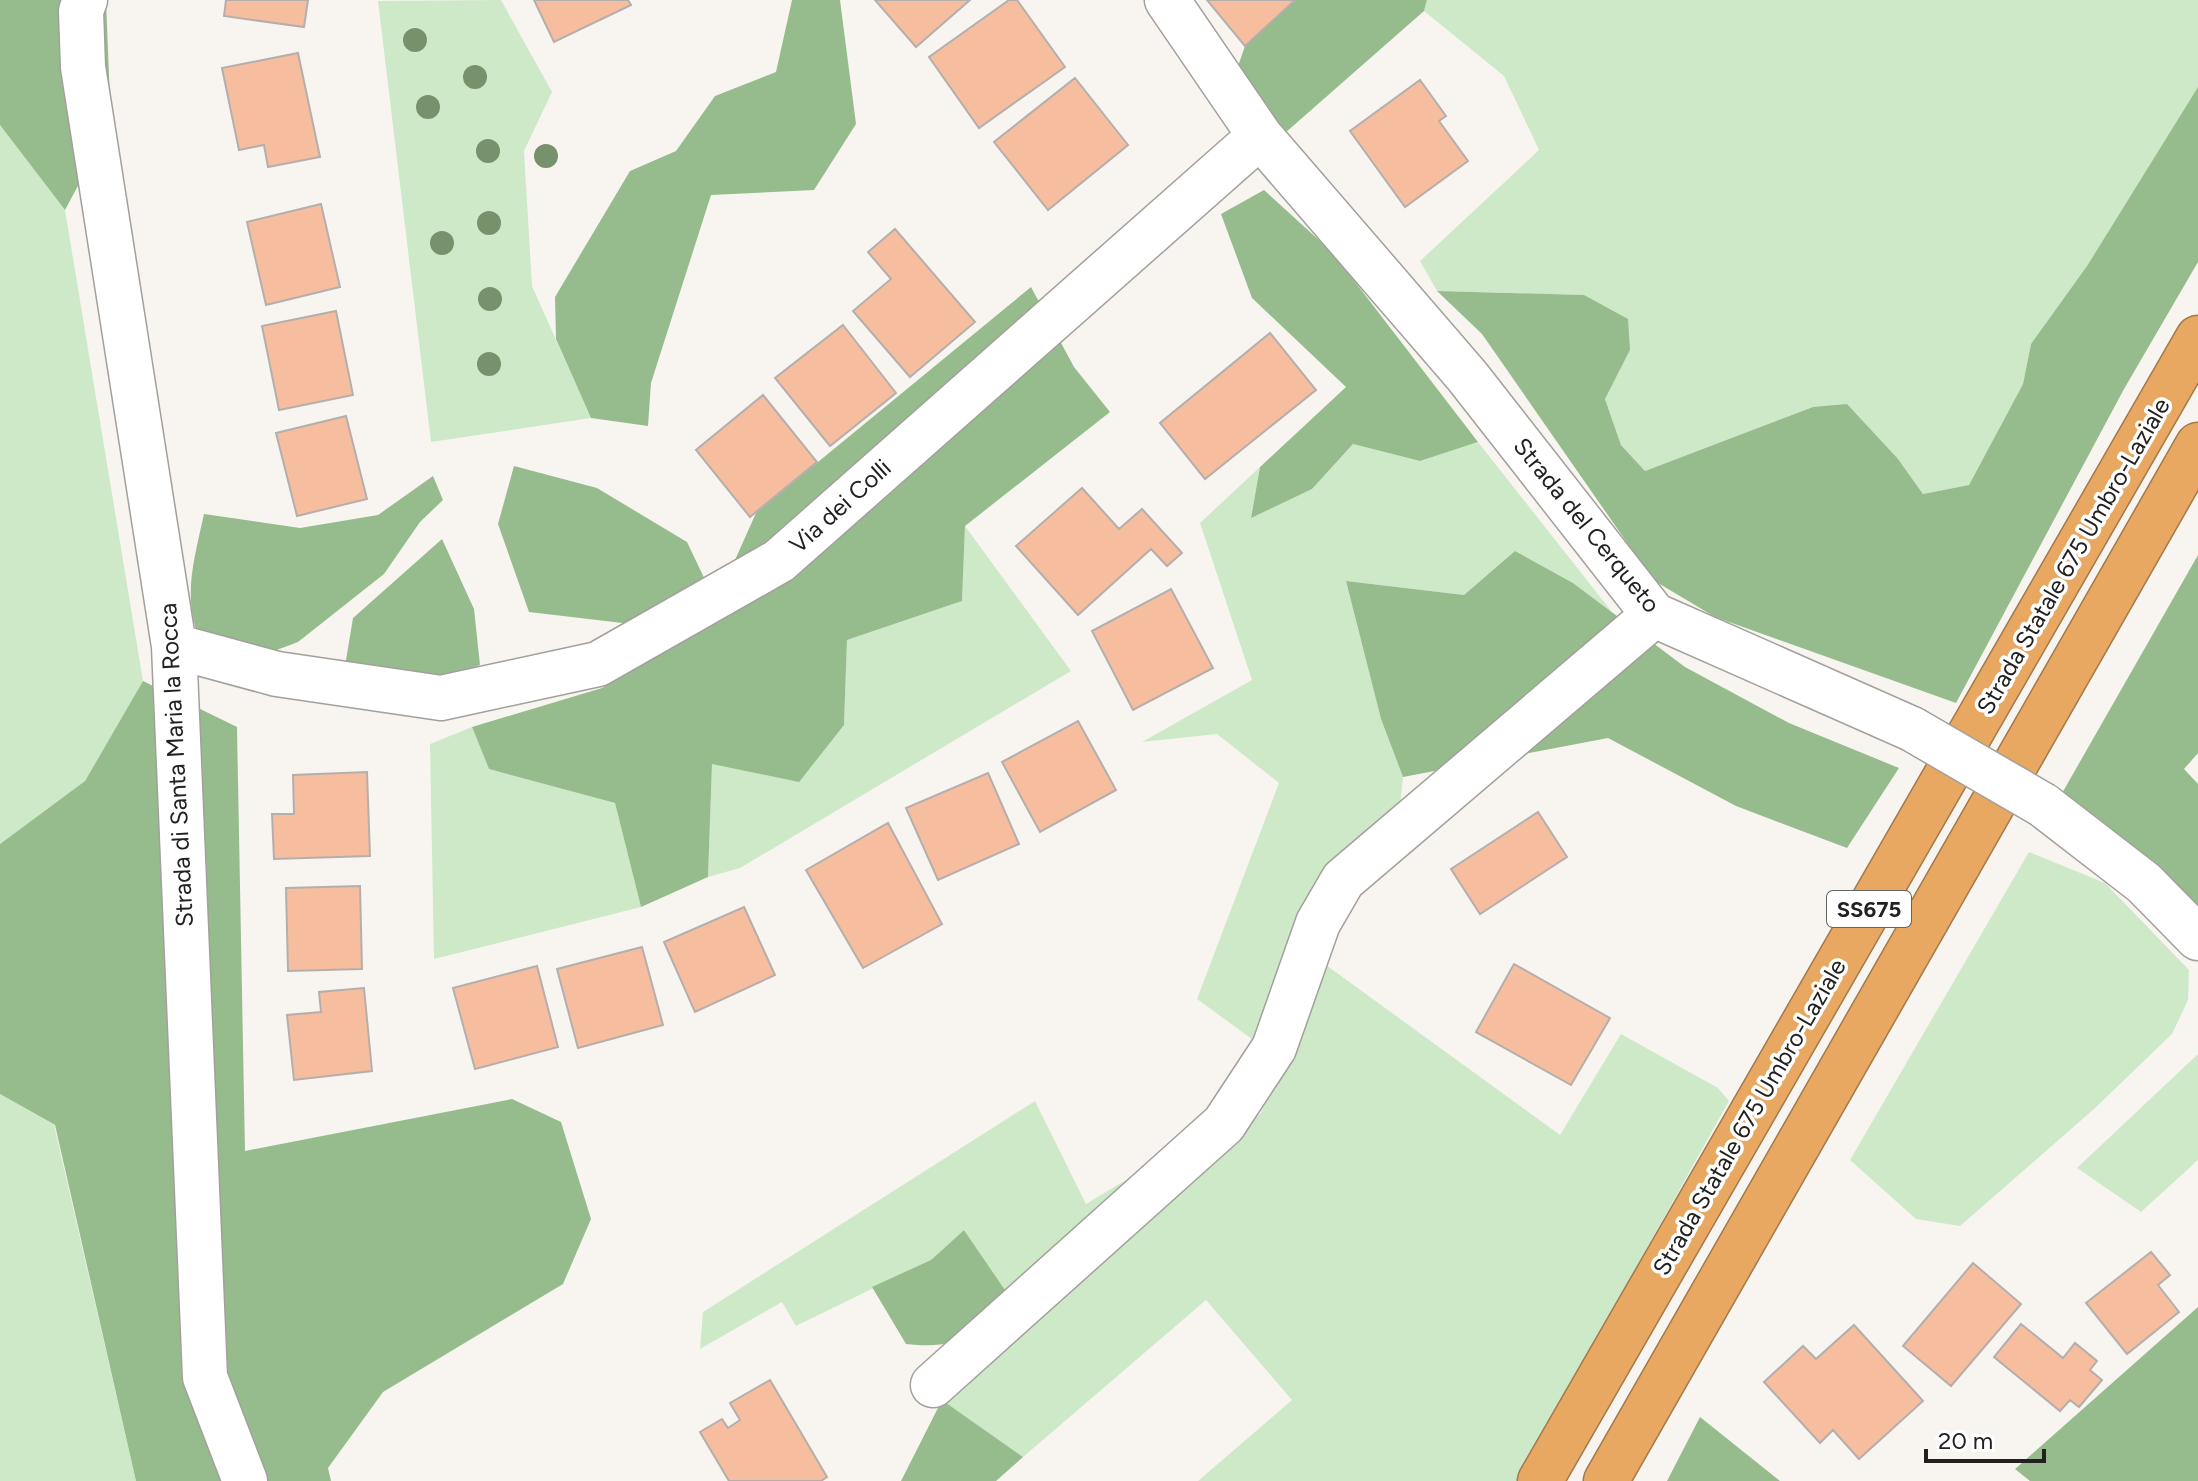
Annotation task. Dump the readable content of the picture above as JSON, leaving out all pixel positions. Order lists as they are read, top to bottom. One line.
{"streets":{"highway":["Strada Statale 675 Umbro-Laziale","SS675"],"street":["Via dei Colli","Strada del Cerqueto","Strada di Santa Maria la Rocca"]},"crossings":[["Via dei Colli","Strada del Cerqueto"],["Via dei Colli","Strada di Santa Maria la Rocca"]],"scale_bar":"20 m"}
